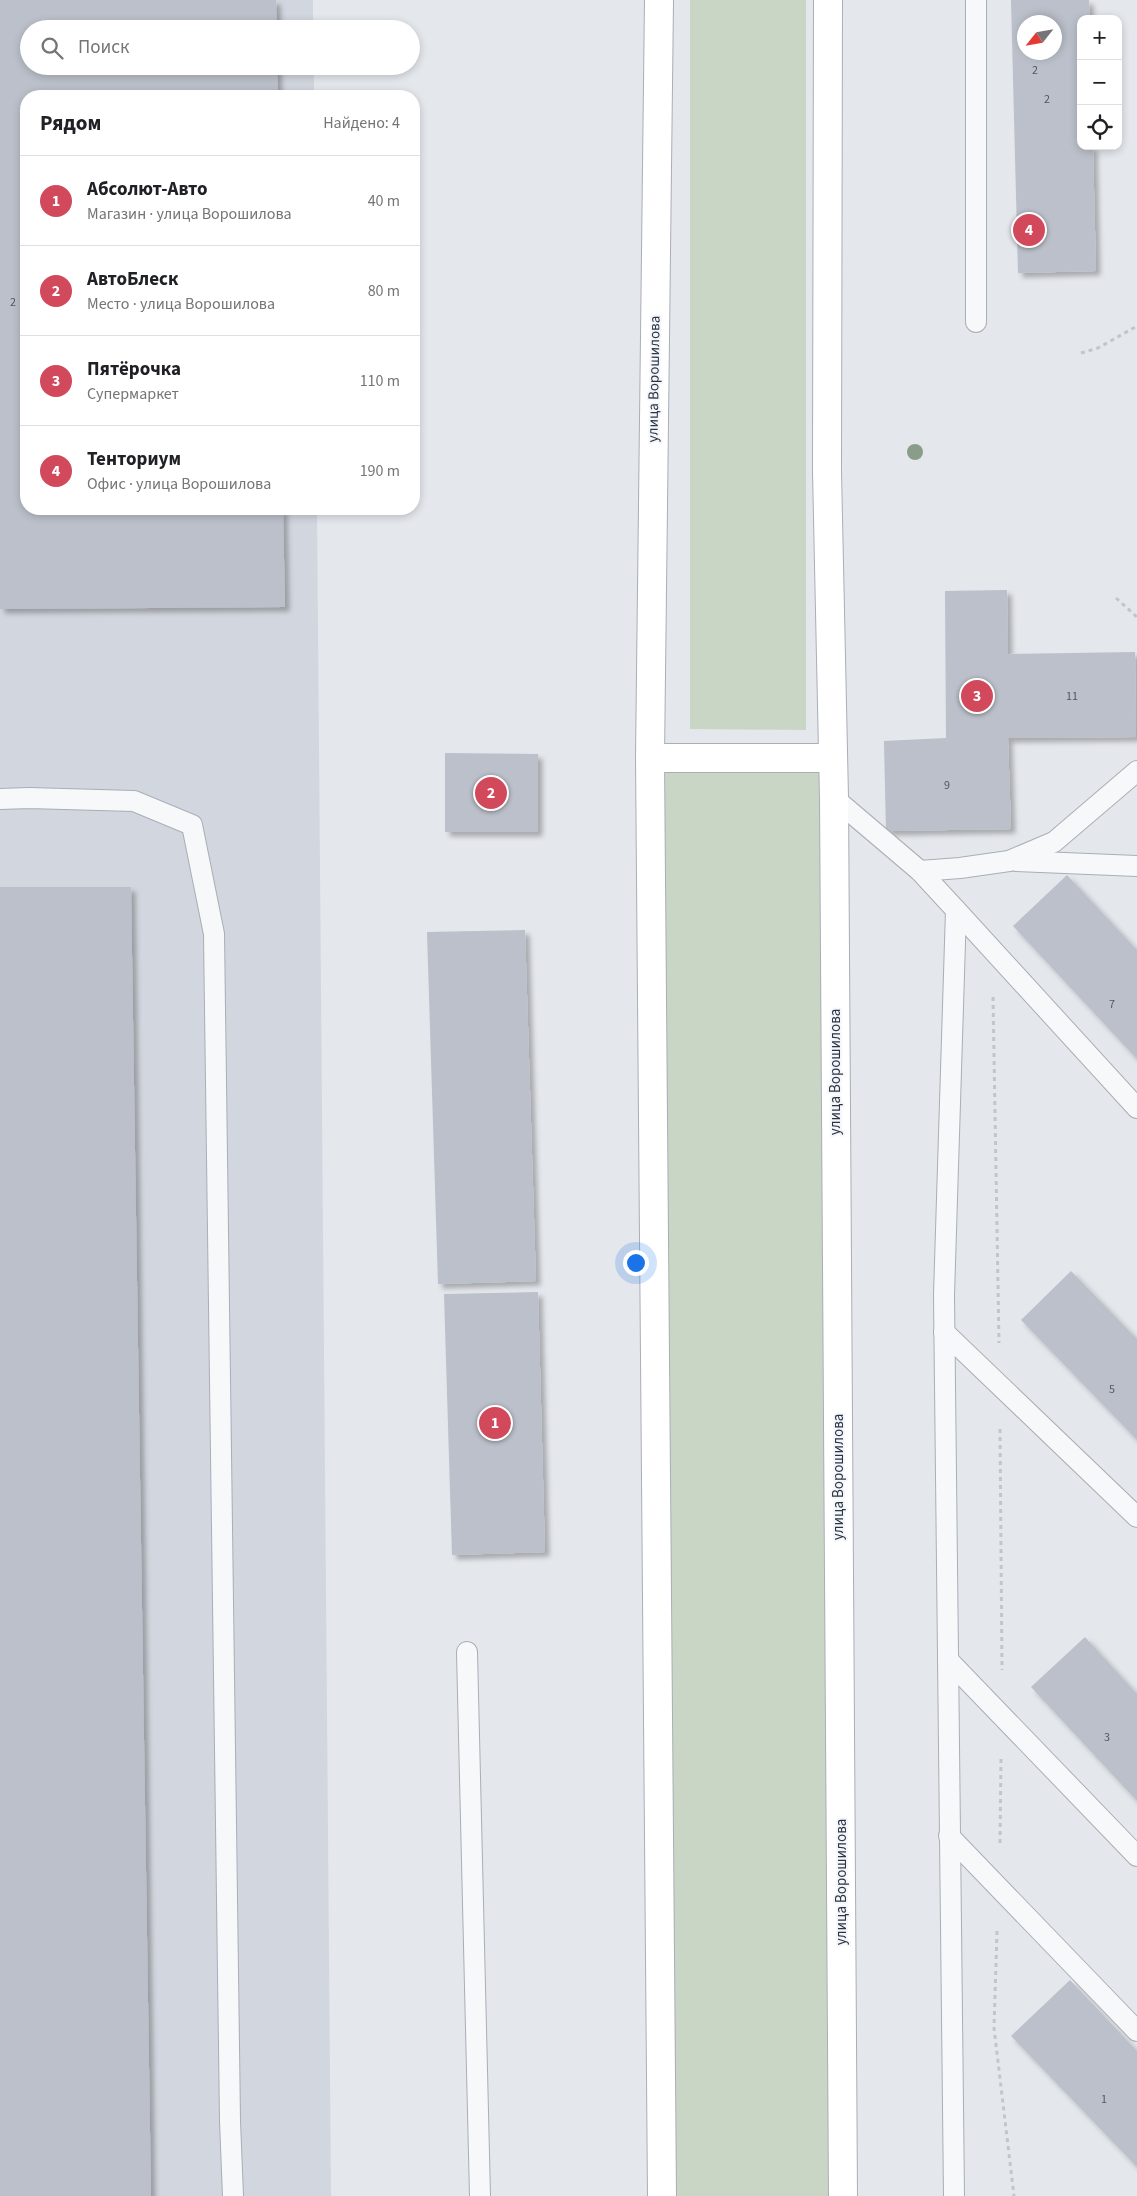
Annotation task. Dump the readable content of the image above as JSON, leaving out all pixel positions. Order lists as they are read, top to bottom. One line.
{"streets":{"main road":["улица Ворошилова"]},"house_numbers":["2","2","2","11","9","7","5","3","1"],"north":"bottom left","page":{"map_buttons":["+","−"],"search":"Поиск","heading":["Рядом","Найдено: 4"],"list":[{"mark":"1","name":"Абсолют-Авто","note":"Магазин · улица Ворошилова","value":"40 m"},{"mark":"2","name":"АвтоБлеск","note":"Место · улица Ворошилова","value":"80 m"},{"mark":"3","name":"Пятёрочка","note":"Супермаркет","value":"110 m"},{"mark":"4","name":"Тенториум","note":"Офис · улица Ворошилова","value":"190 m"}],"pins":["4","3","2","1"]}}
